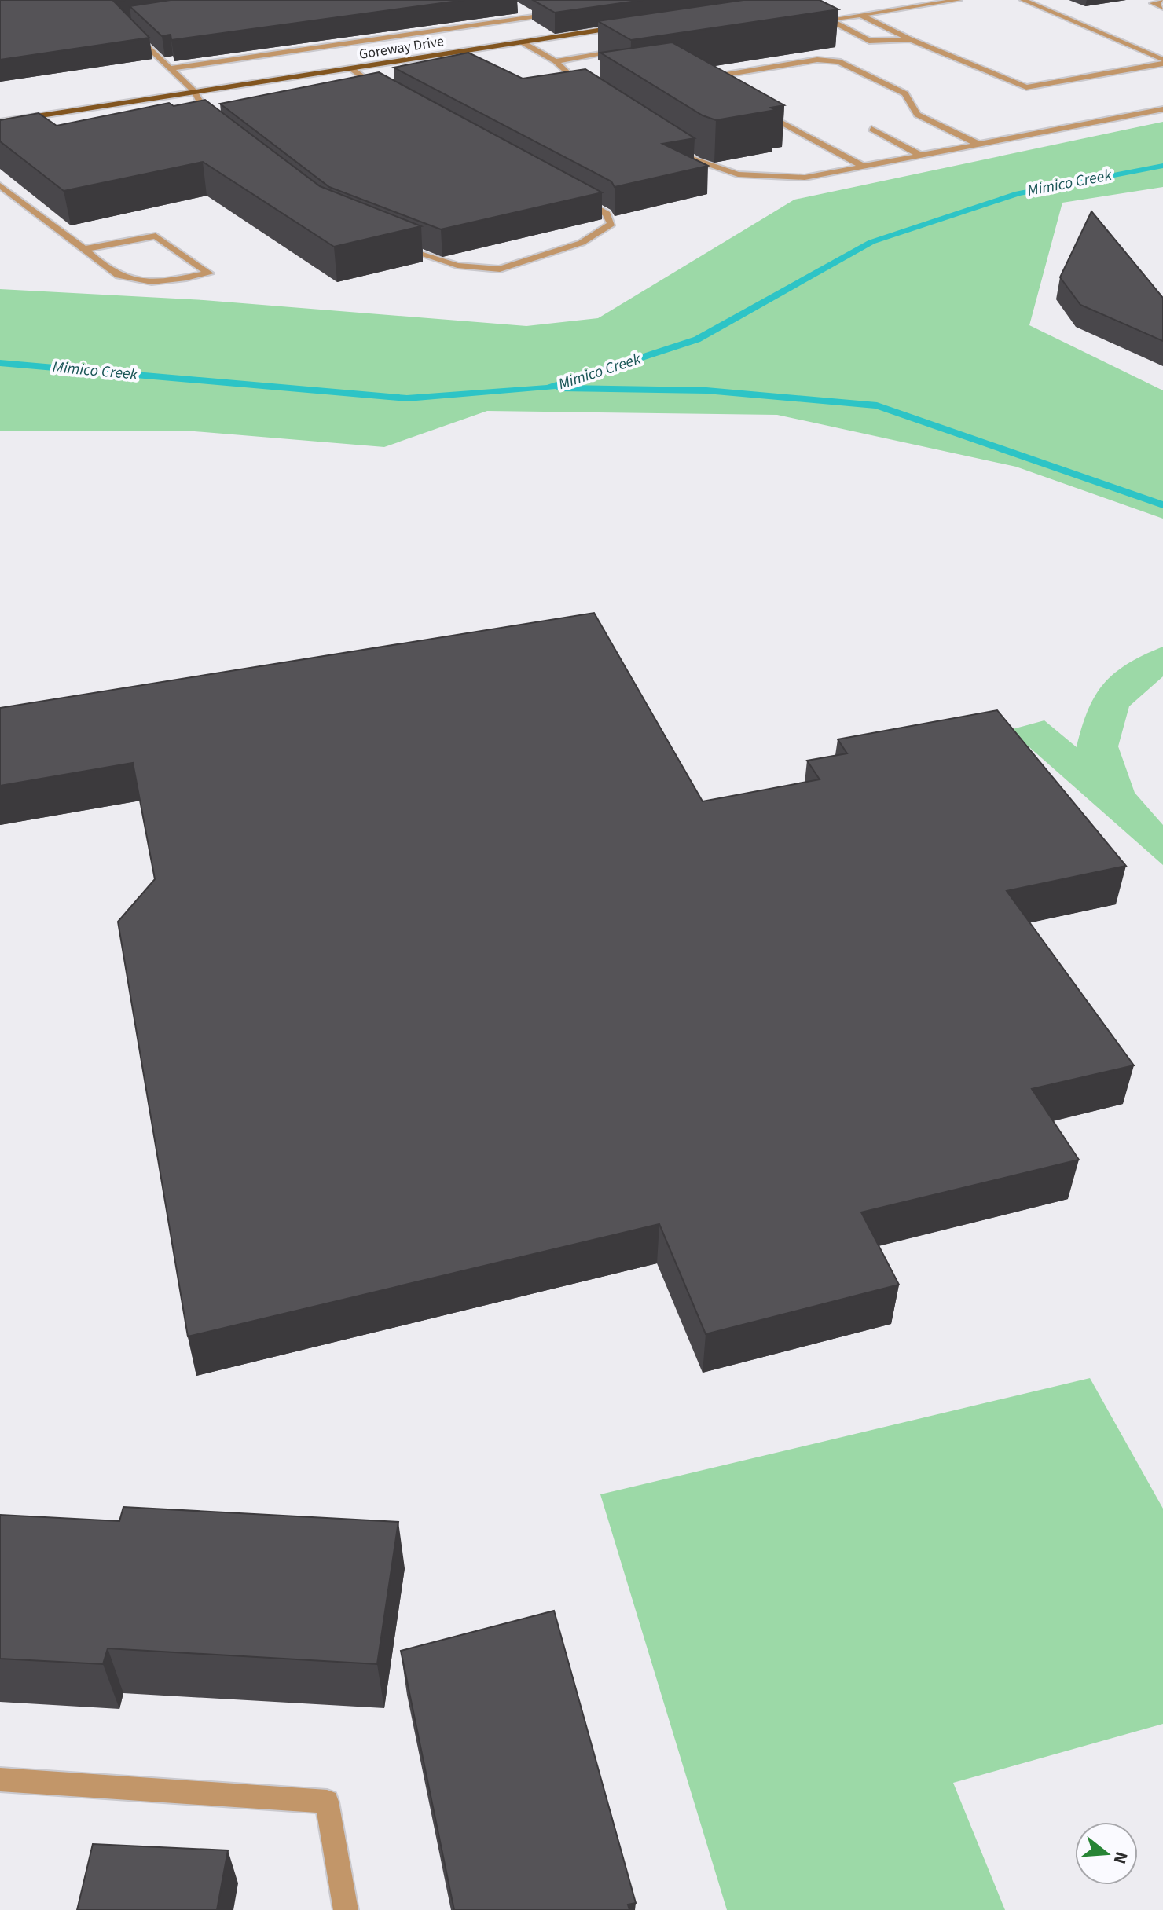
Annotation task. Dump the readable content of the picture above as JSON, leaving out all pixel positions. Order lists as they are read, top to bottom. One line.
{"streets":{"main road":["Goreway Drive"]},"water":["Mimico Creek"],"north":"right"}
